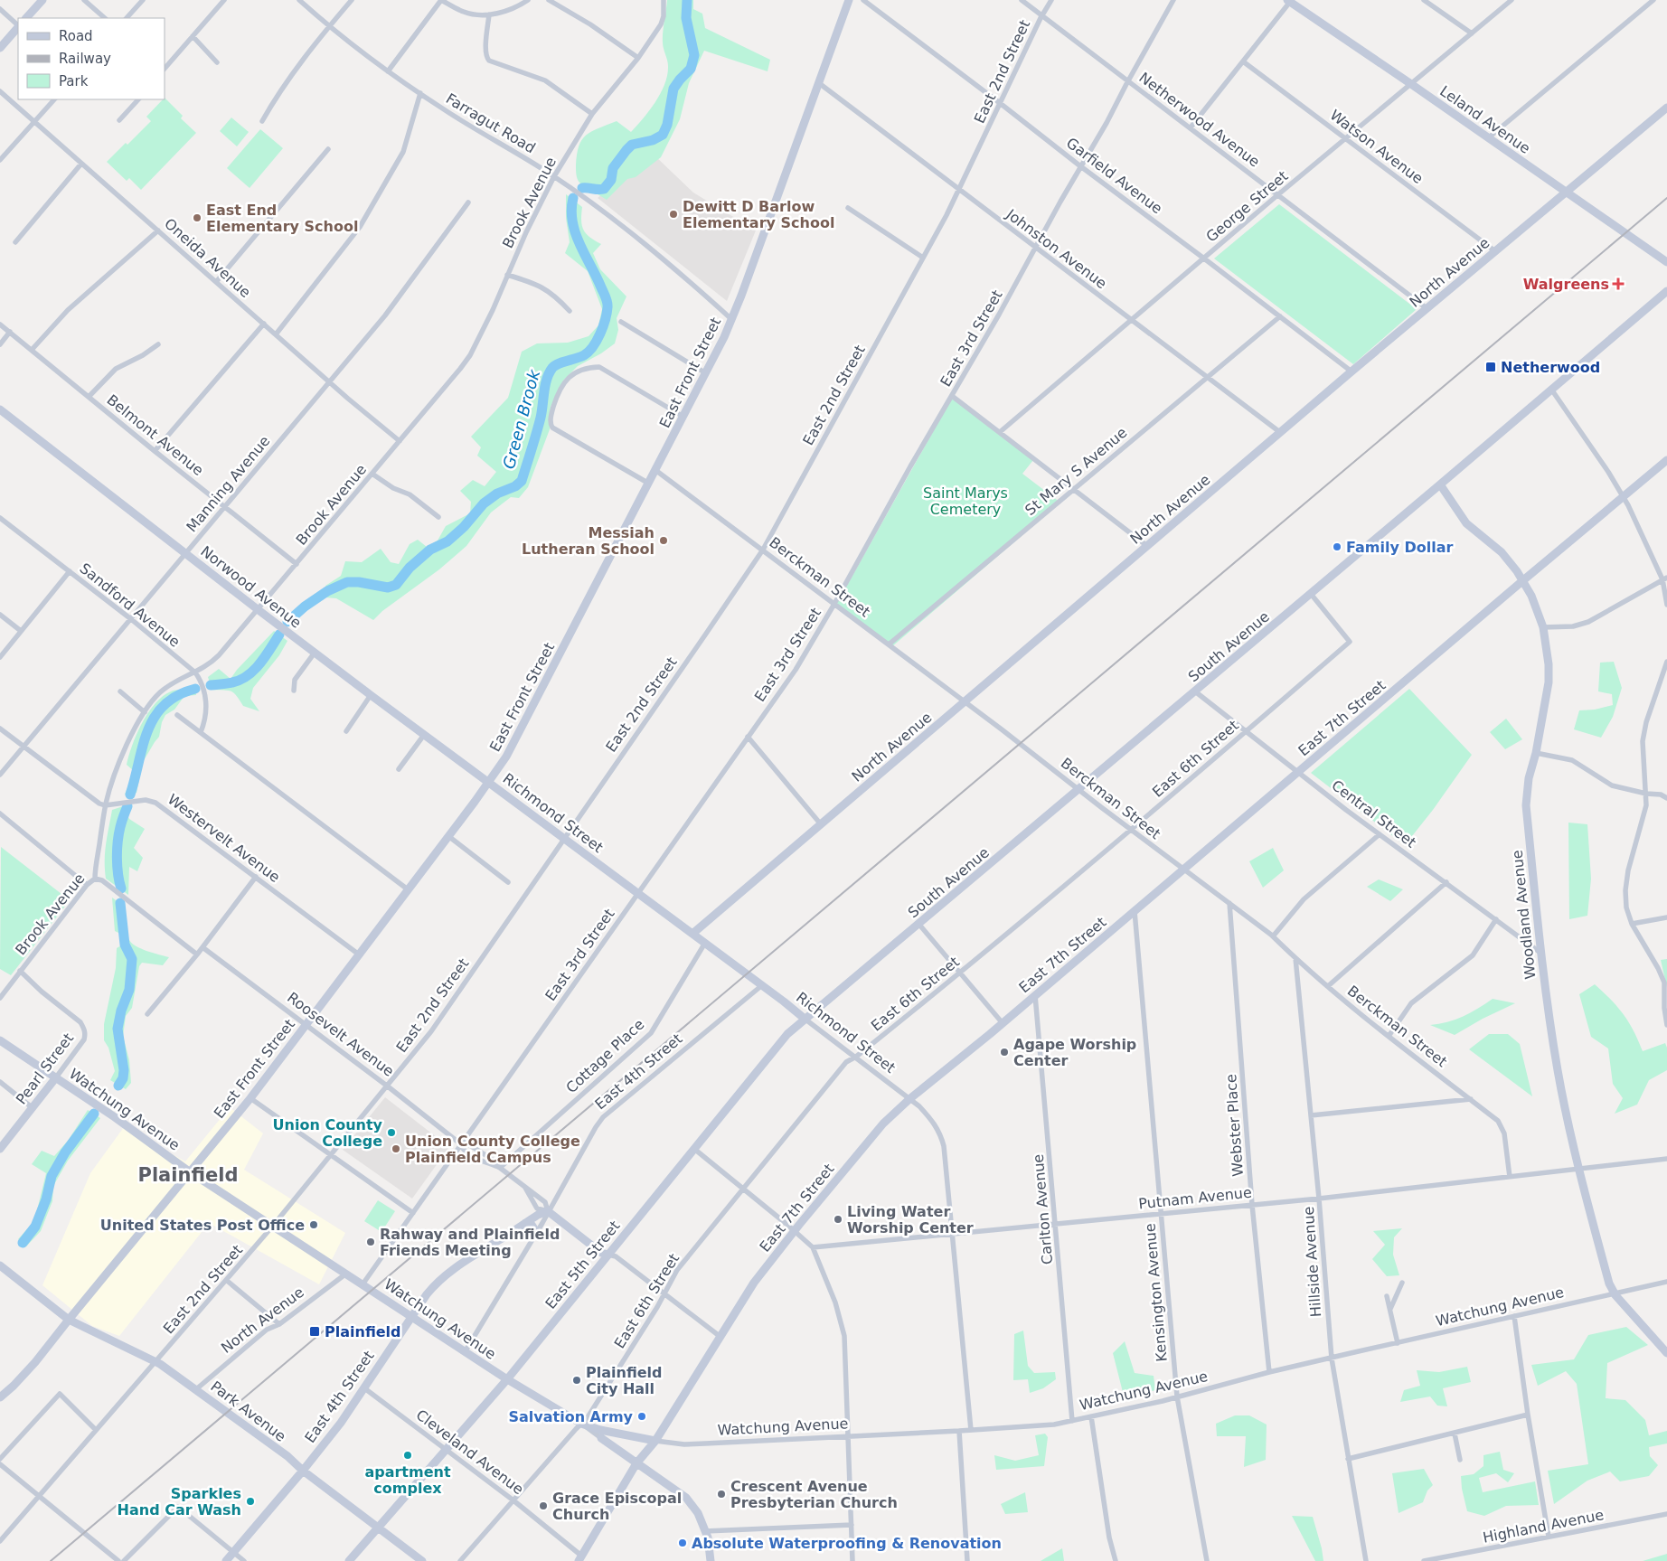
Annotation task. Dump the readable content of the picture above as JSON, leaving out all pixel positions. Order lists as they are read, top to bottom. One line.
{"streets":{"street":["East 2nd Street","Netherwood Avenue","Leland Avenue","Farragut Road","Watson Avenue","Garfield Avenue","Brook Avenue","George Street","Johnston Avenue","Oneida Avenue","North Avenue","East 3rd Street","East Front Street","Belmont Avenue","St Mary S Avenue","Manning Avenue","Berckman Street","Norwood Avenue","Sandford Avenue","South Avenue","East 7th Street","East 6th Street","Richmond Street","Central Street","Westervelt Avenue","Woodland Avenue","Roosevelt Avenue","Cottage Place","Pearl Street","East 4th Street","Watchung Avenue","Webster Place","Putnam Avenue","Carlton Avenue","Hillside Avenue","East 5th Street","Kensington Avenue","Park Avenue","Cleveland Avenue","Highland Avenue"]},"crossings":[["East 2nd Street","Netherwood Avenue"],["East 2nd Street","Garfield Avenue"],["East 2nd Street","Johnston Avenue"],["East 2nd Street","Berckman Street"],["East 2nd Street","Richmond Street"],["East 2nd Street","Roosevelt Avenue"],["East 2nd Street","Watchung Avenue"],["East 2nd Street","Park Avenue"],["Netherwood Avenue","George Street"],["Netherwood Avenue","North Avenue"],["Netherwood Avenue","East 3rd Street"],["Leland Avenue","George Street"],["Leland Avenue","North Avenue"],["Farragut Road","Brook Avenue"],["Farragut Road","East Front Street"],["Watson Avenue","George Street"],["Watson Avenue","North Avenue"],["Garfield Avenue","George Street"],["Garfield Avenue","North Avenue"],["Garfield Avenue","East 3rd Street"],["Garfield Avenue","St Mary S Avenue"],["Brook Avenue","Oneida Avenue"],["Brook Avenue","Belmont Avenue"],["Brook Avenue","Norwood Avenue"],["Brook Avenue","Sandford Avenue"],["Brook Avenue","Westervelt Avenue"],["Brook Avenue","Pearl Street"],["George Street","Johnston Avenue"],["Johnston Avenue","North Avenue"],["Johnston Avenue","East 3rd Street"],["Johnston Avenue","East Front Street"],["Johnston Avenue","St Mary S Avenue"],["Oneida Avenue","Manning Avenue"],["North Avenue","Berckman Street"],["North Avenue","Richmond Street"],["North Avenue","Watchung Avenue"],["North Avenue","Park Avenue"],["East 3rd Street","Berckman Street"],["East 3rd Street","Richmond Street"],["East 3rd Street","Roosevelt Avenue"],["East 3rd Street","Watchung Avenue"],["East Front Street","Berckman Street"],["East Front Street","Norwood Avenue"],["East Front Street","Richmond Street"],["East Front Street","Westervelt Avenue"],["East Front Street","Roosevelt Avenue"],["East Front Street","Watchung Avenue"],["East Front Street","Park Avenue"],["Belmont Avenue","Manning Avenue"],["St Mary S Avenue","Berckman Street"],["Manning Avenue","Norwood Avenue"],["Manning Avenue","Sandford Avenue"],["Berckman Street","South Avenue"],["Berckman Street","East 7th Street"],["Berckman Street","East 6th Street"],["Berckman Street","Webster Place"],["Berckman Street","Putnam Avenue"],["Berckman Street","Hillside Avenue"],["Norwood Avenue","Richmond Street"],["South Avenue","East 6th Street"],["South Avenue","Richmond Street"],["South Avenue","Central Street"],["South Avenue","Woodland Avenue"],["South Avenue","East 5th Street"],["East 7th Street","Richmond Street"],["East 7th Street","Central Street"],["East 7th Street","Woodland Avenue"],["East 7th Street","Roosevelt Avenue"],["East 7th Street","Watchung Avenue"],["East 7th Street","Carlton Avenue"],["East 7th Street","Kensington Avenue"],["East 7th Street","Cleveland Avenue"],["East 6th Street","Richmond Street"],["East 6th Street","Central Street"],["East 6th Street","Roosevelt Avenue"],["East 6th Street","Watchung Avenue"],["East 6th Street","Cleveland Avenue"],["Richmond Street","Cottage Place"],["Richmond Street","East 4th Street"],["Richmond Street","Watchung Avenue"],["Richmond Street","Putnam Avenue"],["Richmond Street","East 5th Street"],["Central Street","Woodland Avenue"],["Woodland Avenue","Watchung Avenue"],["Woodland Avenue","Putnam Avenue"],["Roosevelt Avenue","Cottage Place"],["Roosevelt Avenue","East 4th Street"],["Roosevelt Avenue","East 5th Street"],["Pearl Street","Watchung Avenue"],["East 4th Street","Watchung Avenue"],["East 4th Street","Park Avenue"],["East 4th Street","Cleveland Avenue"],["Watchung Avenue","Webster Place"],["Watchung Avenue","Carlton Avenue"],["Watchung Avenue","Hillside Avenue"],["Watchung Avenue","East 5th Street"],["Watchung Avenue","Kensington Avenue"],["Webster Place","Putnam Avenue"],["Putnam Avenue","Carlton Avenue"],["Putnam Avenue","Hillside Avenue"],["Putnam Avenue","Kensington Avenue"],["East 5th Street","Park Avenue"],["East 5th Street","Cleveland Avenue"]],"districts":["Plainfield"],"water":["Green Brook"],"parks":["Saint Marys Cemetery"],"places":{"other":["Dewitt D Barlow Elementary School","East End Elementary School","Messiah Lutheran School","Family Dollar","Agape Worship Center","Union County College","Union County College Plainfield Campus","Living Water Worship Center","United States Post Office","Rahway and Plainfield Friends Meeting","Plainfield City Hall","Salvation Army","apartment complex","Crescent Avenue Presbyterian Church","Sparkles Hand Car Wash","Grace Episcopal Church","Absolute Waterproofing & Renovation"],"health":["Walgreens"],"transit":["Netherwood","Plainfield"]},"legend":["Road","Railway","Park"]}
